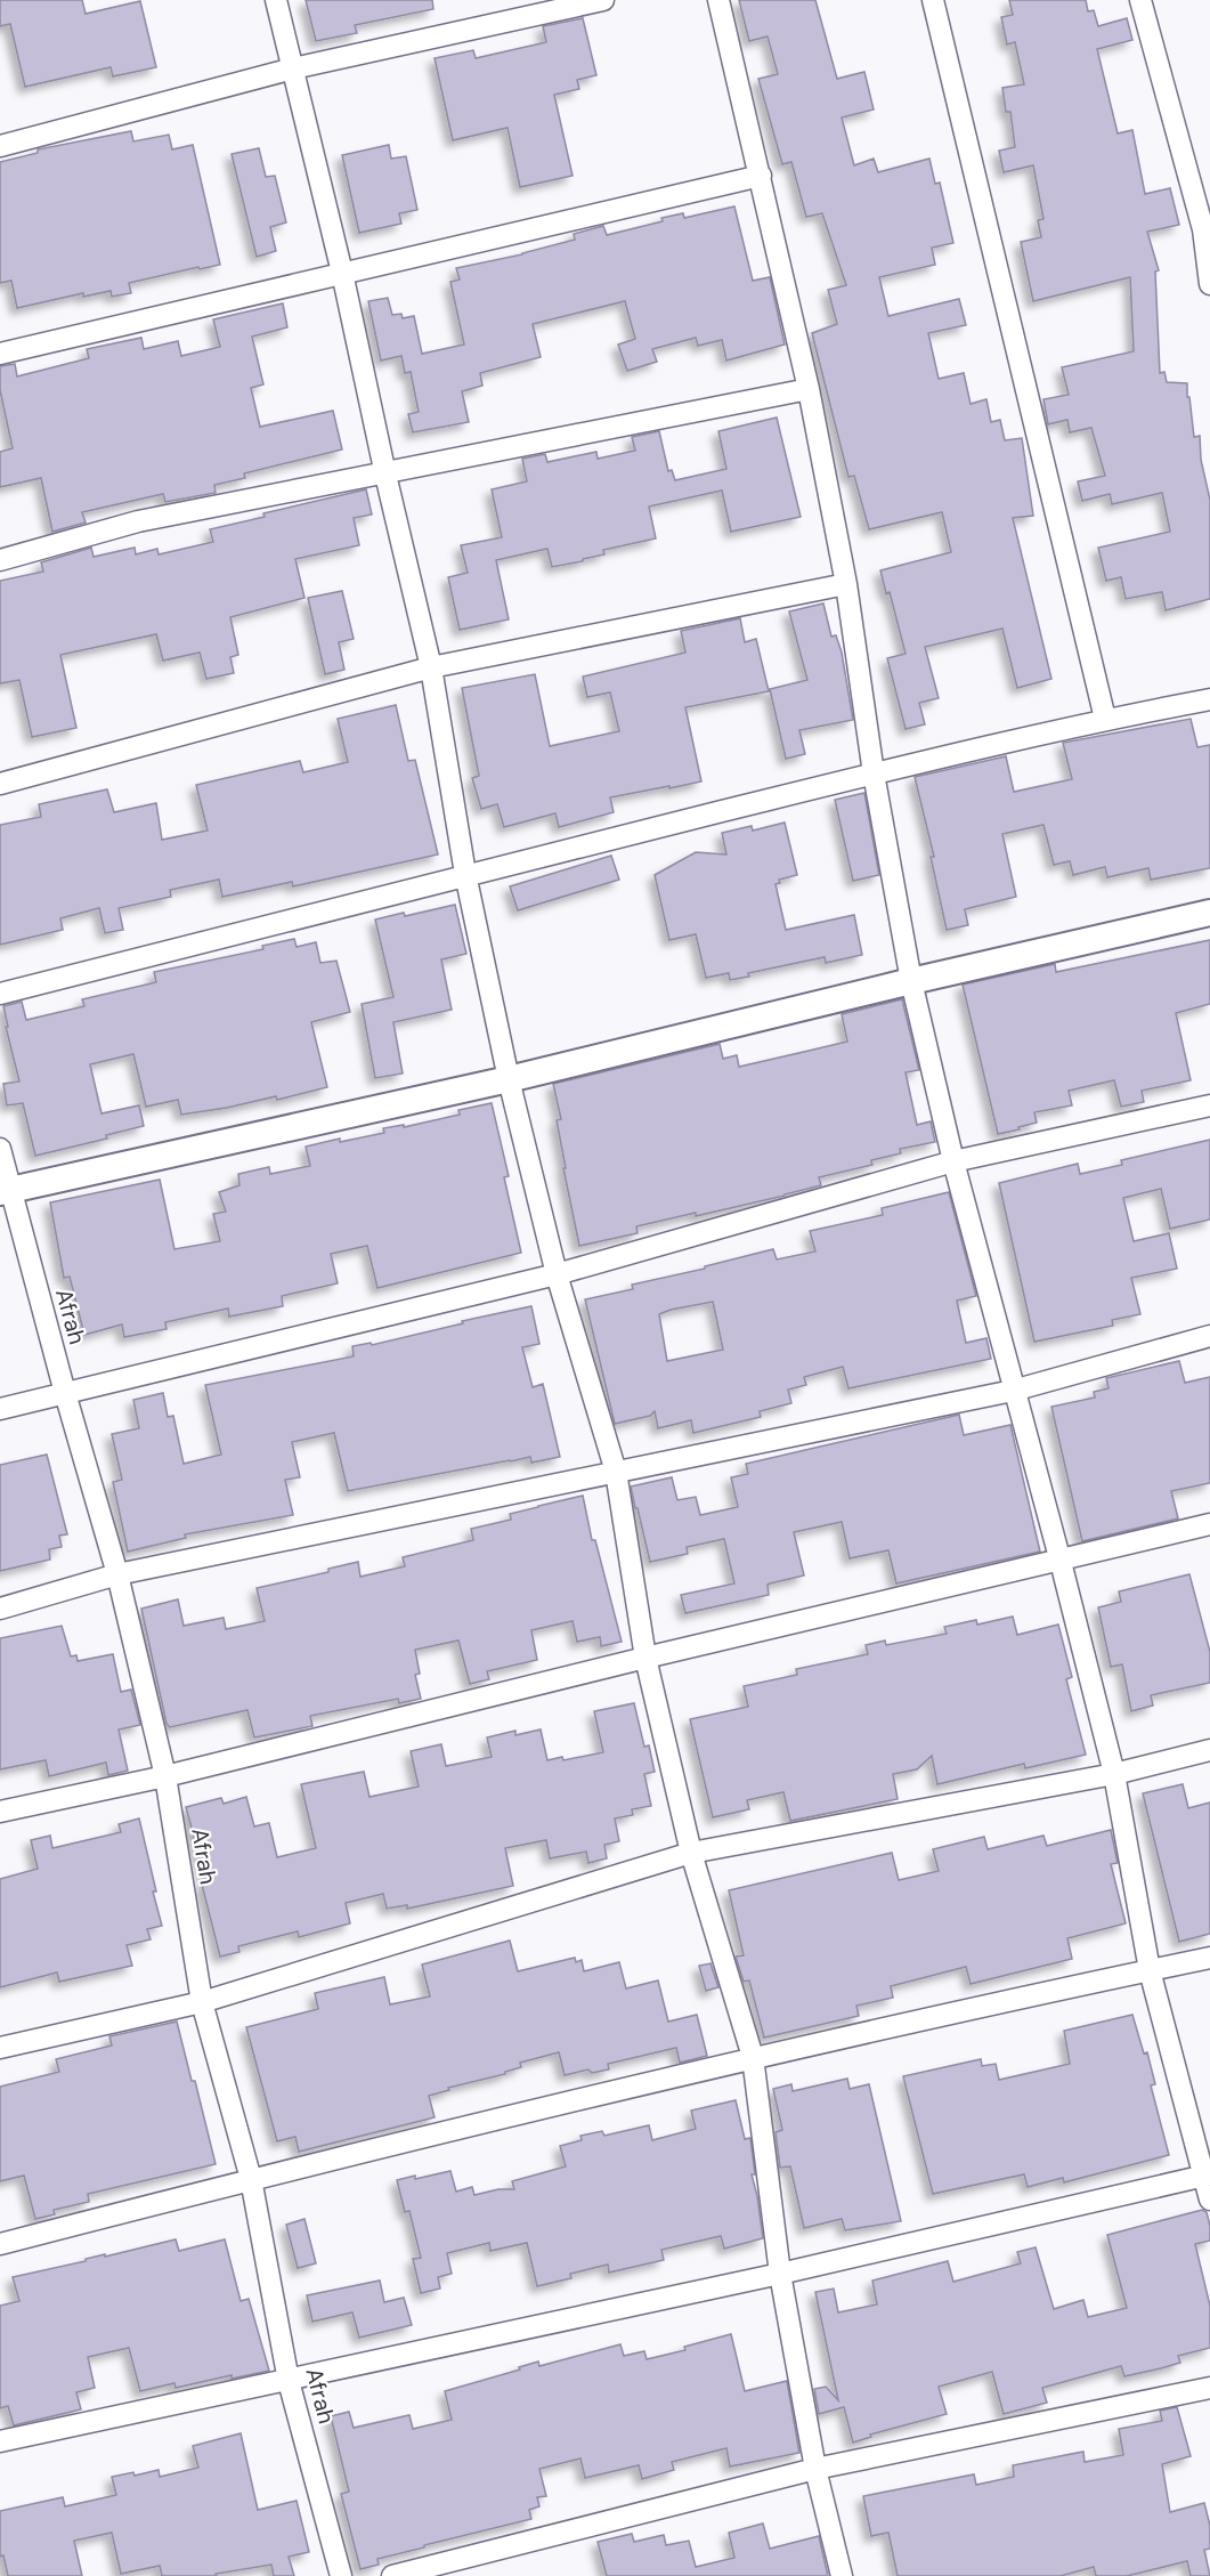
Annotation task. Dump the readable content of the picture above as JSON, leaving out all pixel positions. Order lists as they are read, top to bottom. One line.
{"streets":{"street":["Afrah"]}}
